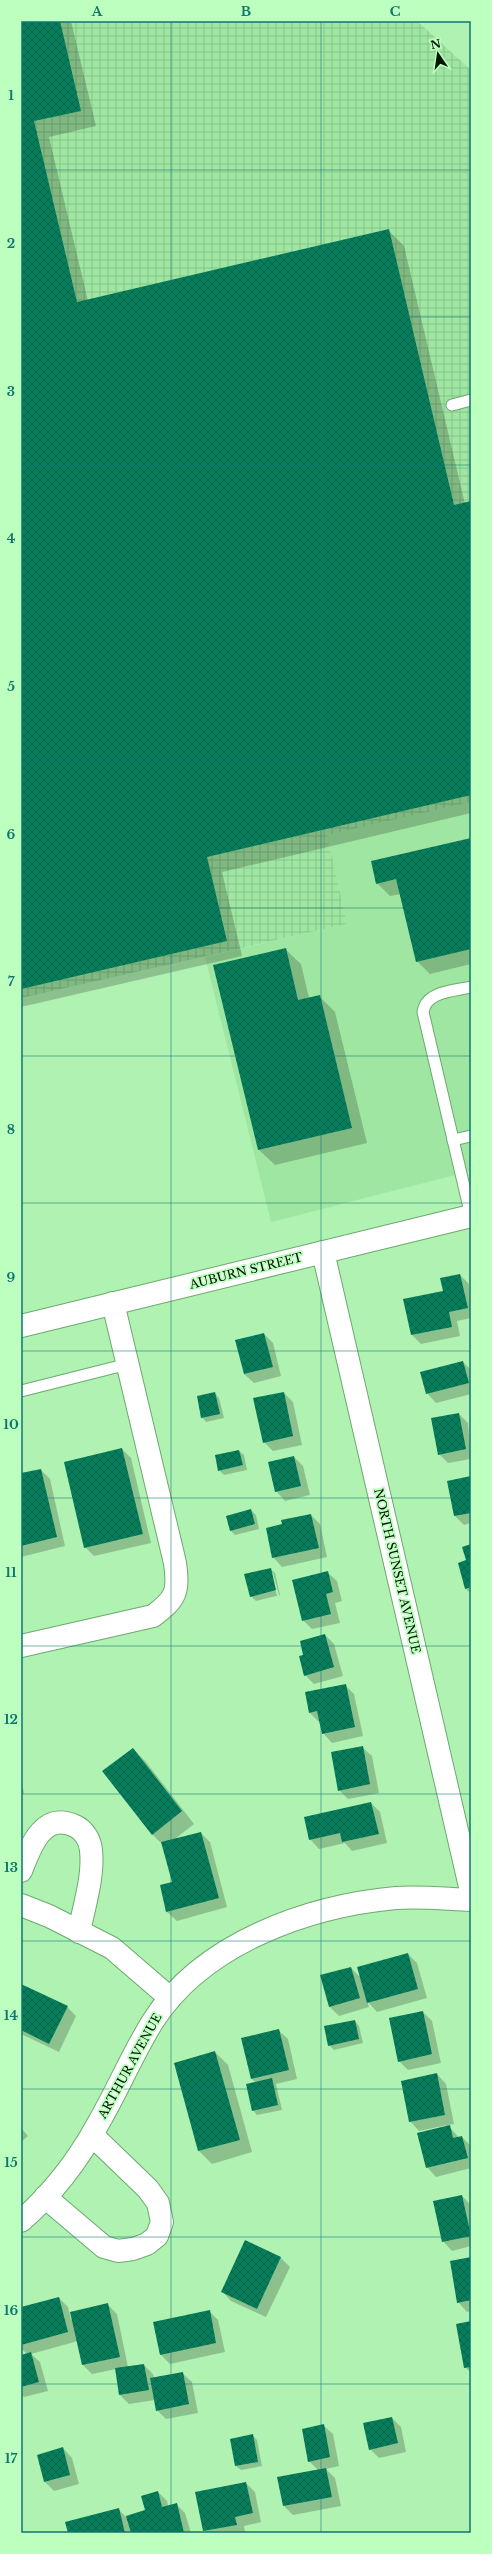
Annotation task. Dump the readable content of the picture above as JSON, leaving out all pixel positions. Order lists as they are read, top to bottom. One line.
{"streets":{"street":["AUBURN STREET","NORTH SUNSET AVENUE","ARTHUR AVENUE"]},"crossings":[["AUBURN STREET","NORTH SUNSET AVENUE"]],"north":"top","grid":{"columns":["A","B","C"],"rows":["1","2","3","4","5","6","7","8","9","10","11","12","13","14","15","16","17"]}}
